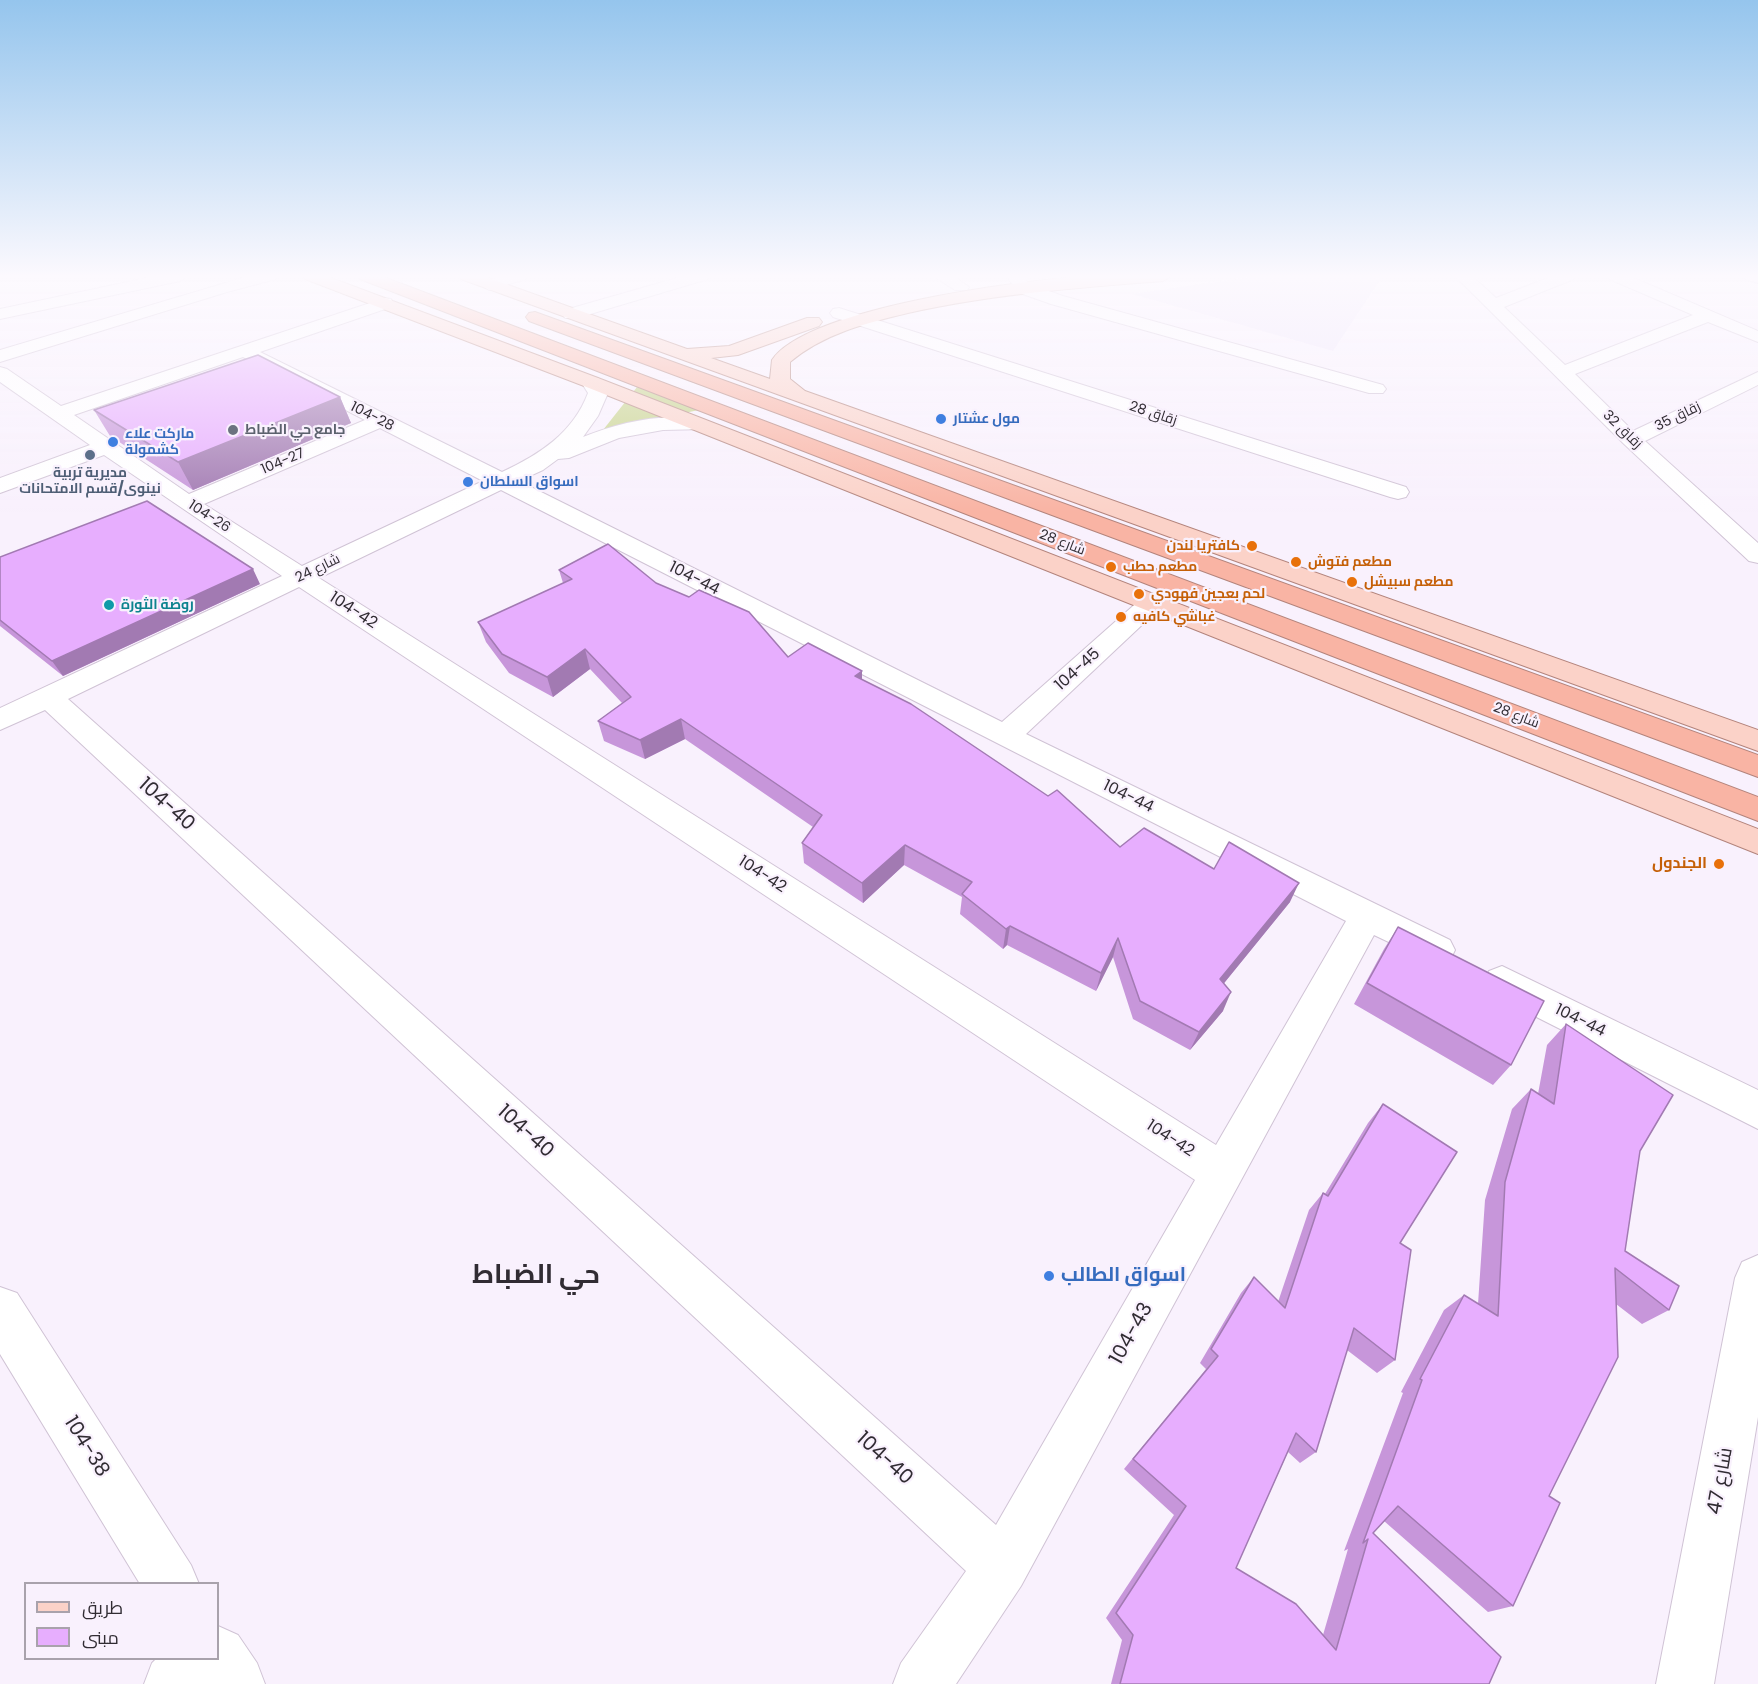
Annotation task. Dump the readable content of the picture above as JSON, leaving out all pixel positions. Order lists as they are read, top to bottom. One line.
{"streets":{"highway":["شارع 28"],"street":["زقاق 28","104-28","زقاق 35","زقاق 32","104-27","104-26","شارع 24","104-44","104-42","104-45","104-40","104-43","104-38","شارع 47"]},"crossings":[["104-28","104-27"],["104-28","شارع 24"],["104-28","104-44"],["زقاق 35","زقاق 32"],["104-27","104-26"],["104-26","شارع 24"],["104-26","104-42"],["شارع 24","104-44"],["شارع 24","104-42"],["شارع 24","104-40"],["104-44","104-45"],["104-44","104-43"],["104-42","104-43"],["104-40","104-43"]],"districts":["حي الضباط"],"places":["مول عشتار","جامع حي الضباط","ماركت علاء كشمولة","مديرية تربية نينوى/قسم الامتحانات","اسواق السلطان","كافتريا لندن","مطعم فتوش","مطعم حطب","مطعم سبيشل","لحم بعجين فهودي","روضة الثورة","غباشي كافيه","الجندول","اسواق الطالب"],"legend":["طريق","مبنى"]}
